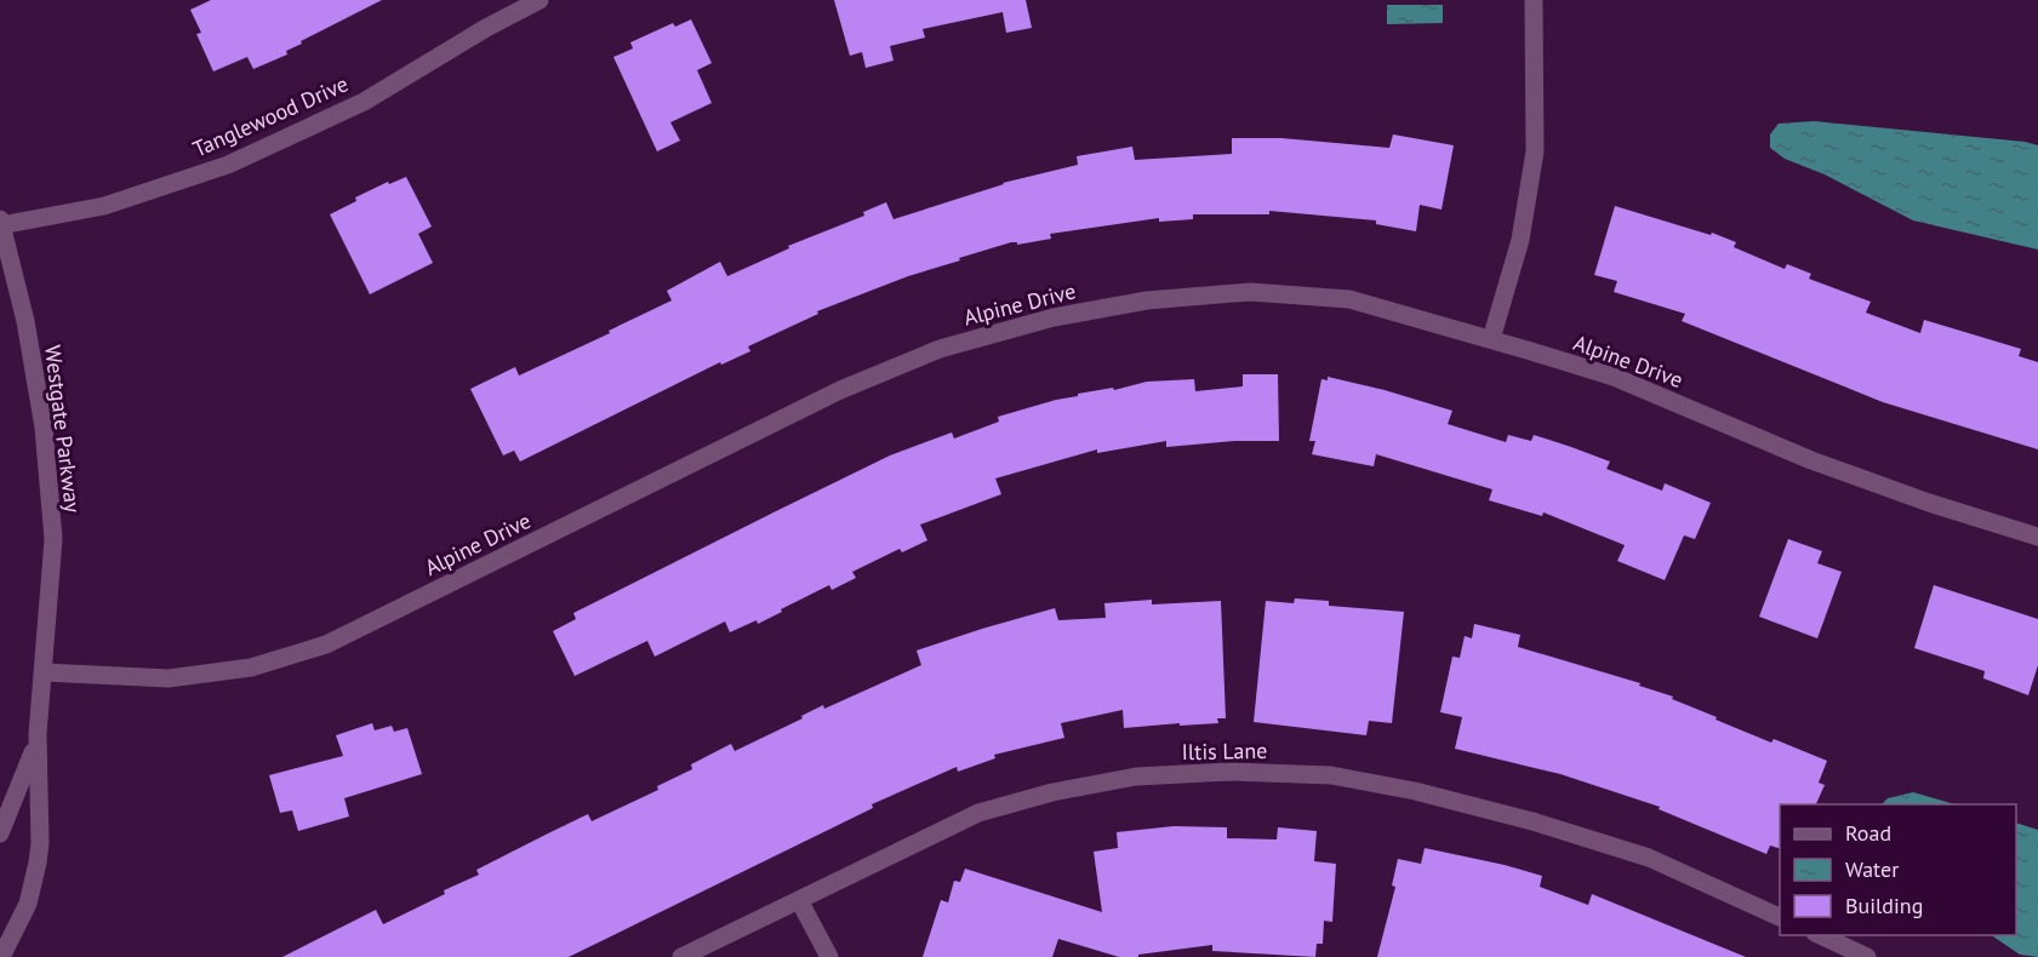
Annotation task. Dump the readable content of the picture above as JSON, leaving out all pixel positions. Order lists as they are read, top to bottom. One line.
{"streets":{"street":["Tanglewood Drive","Alpine Drive","Westgate Parkway","Iltis Lane"]},"crossings":[["Tanglewood Drive","Westgate Parkway"],["Alpine Drive","Westgate Parkway"]],"legend":["Road","Water","Building"]}
